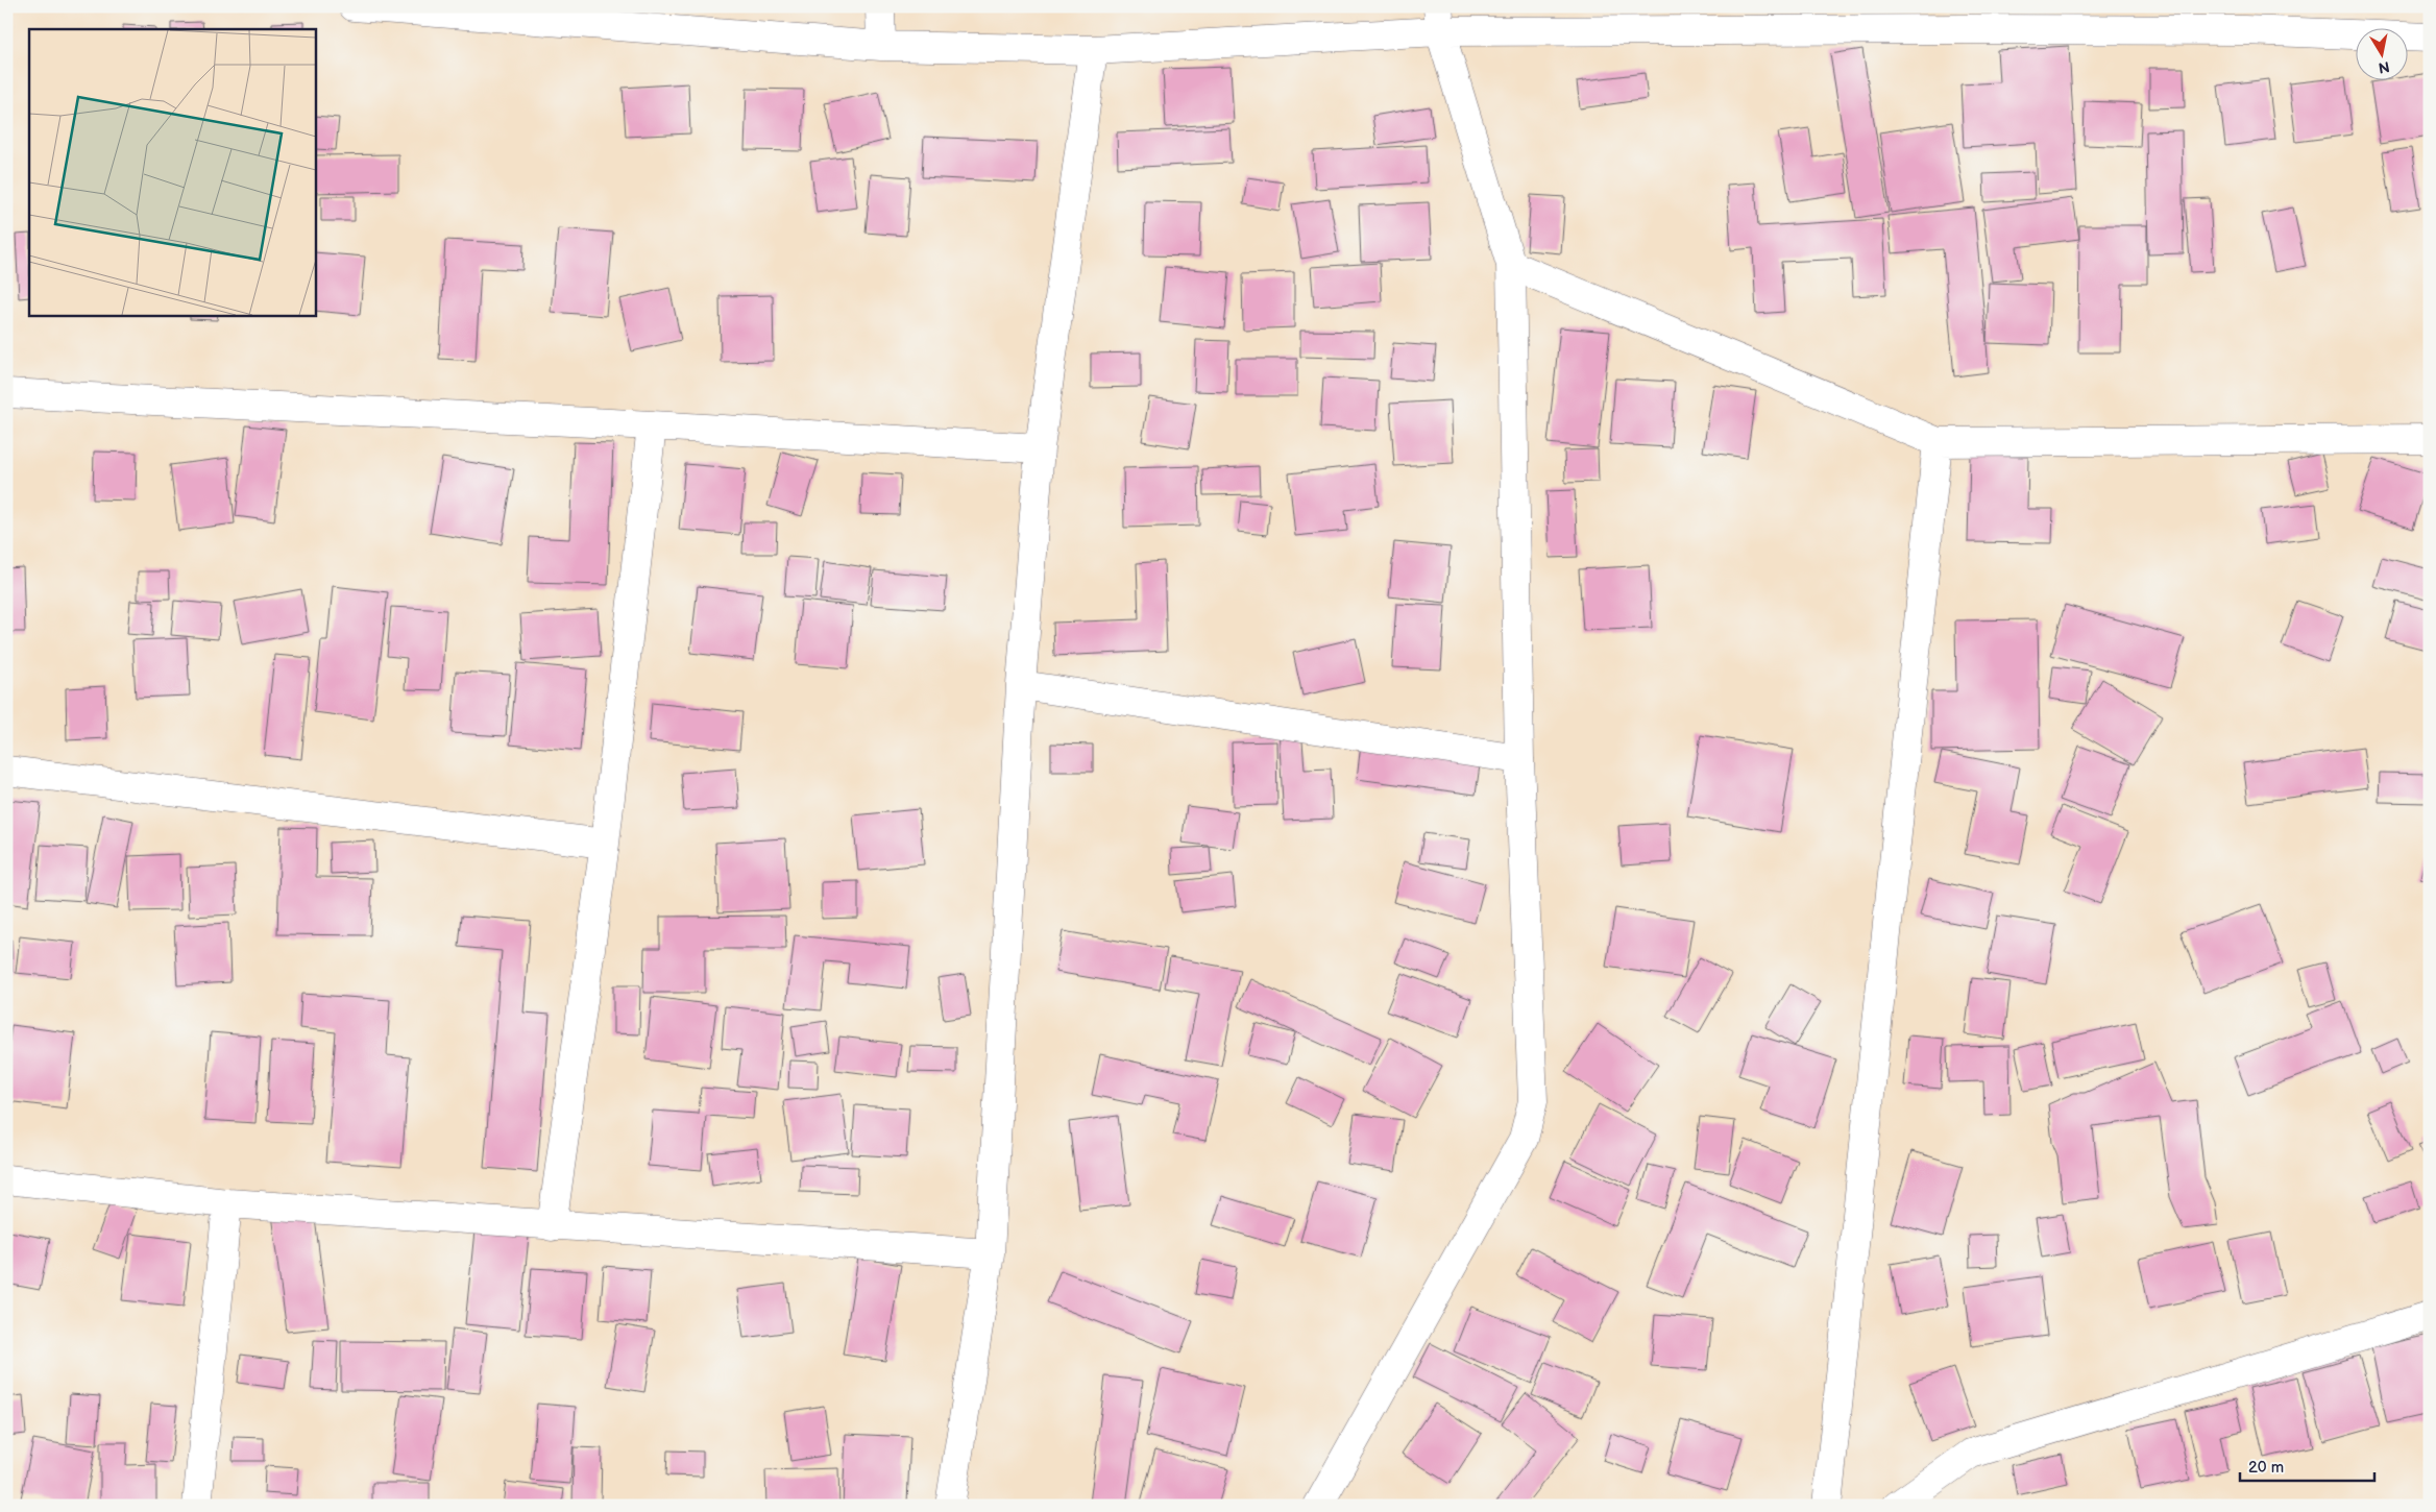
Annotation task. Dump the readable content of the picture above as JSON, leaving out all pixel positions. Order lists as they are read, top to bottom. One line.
{"scale_bar":"20 m","north":"bottom"}
